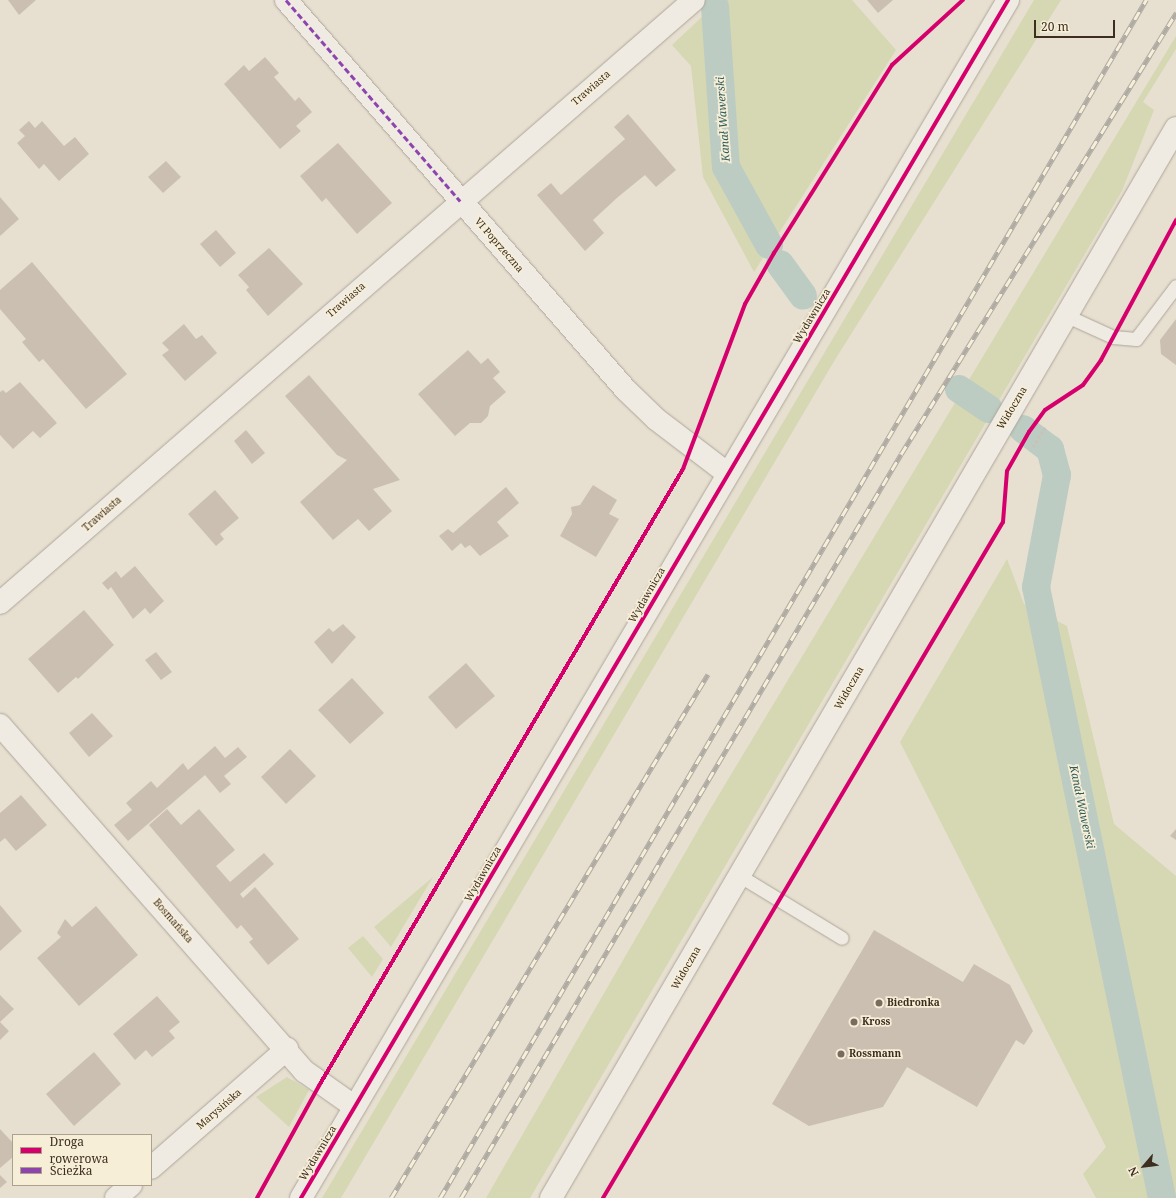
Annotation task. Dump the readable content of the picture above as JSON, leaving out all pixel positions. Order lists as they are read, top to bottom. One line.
{"streets":{"main road":["Trawiasta","VI Poprzeczna","Wydawnicza","Widoczna","Bosmańska","Marysińska"]},"crossings":[["Trawiasta","VI Poprzeczna"],["VI Poprzeczna","Wydawnicza"],["Wydawnicza","Bosmańska"],["Bosmańska","Marysińska"]],"water":["Kanał Wawerski"],"places":["Biedronka","Kross","Rossmann"],"legend":["Droga rowerowa","Ścieżka"],"scale_bar":"20 m","north":"bottom left"}
